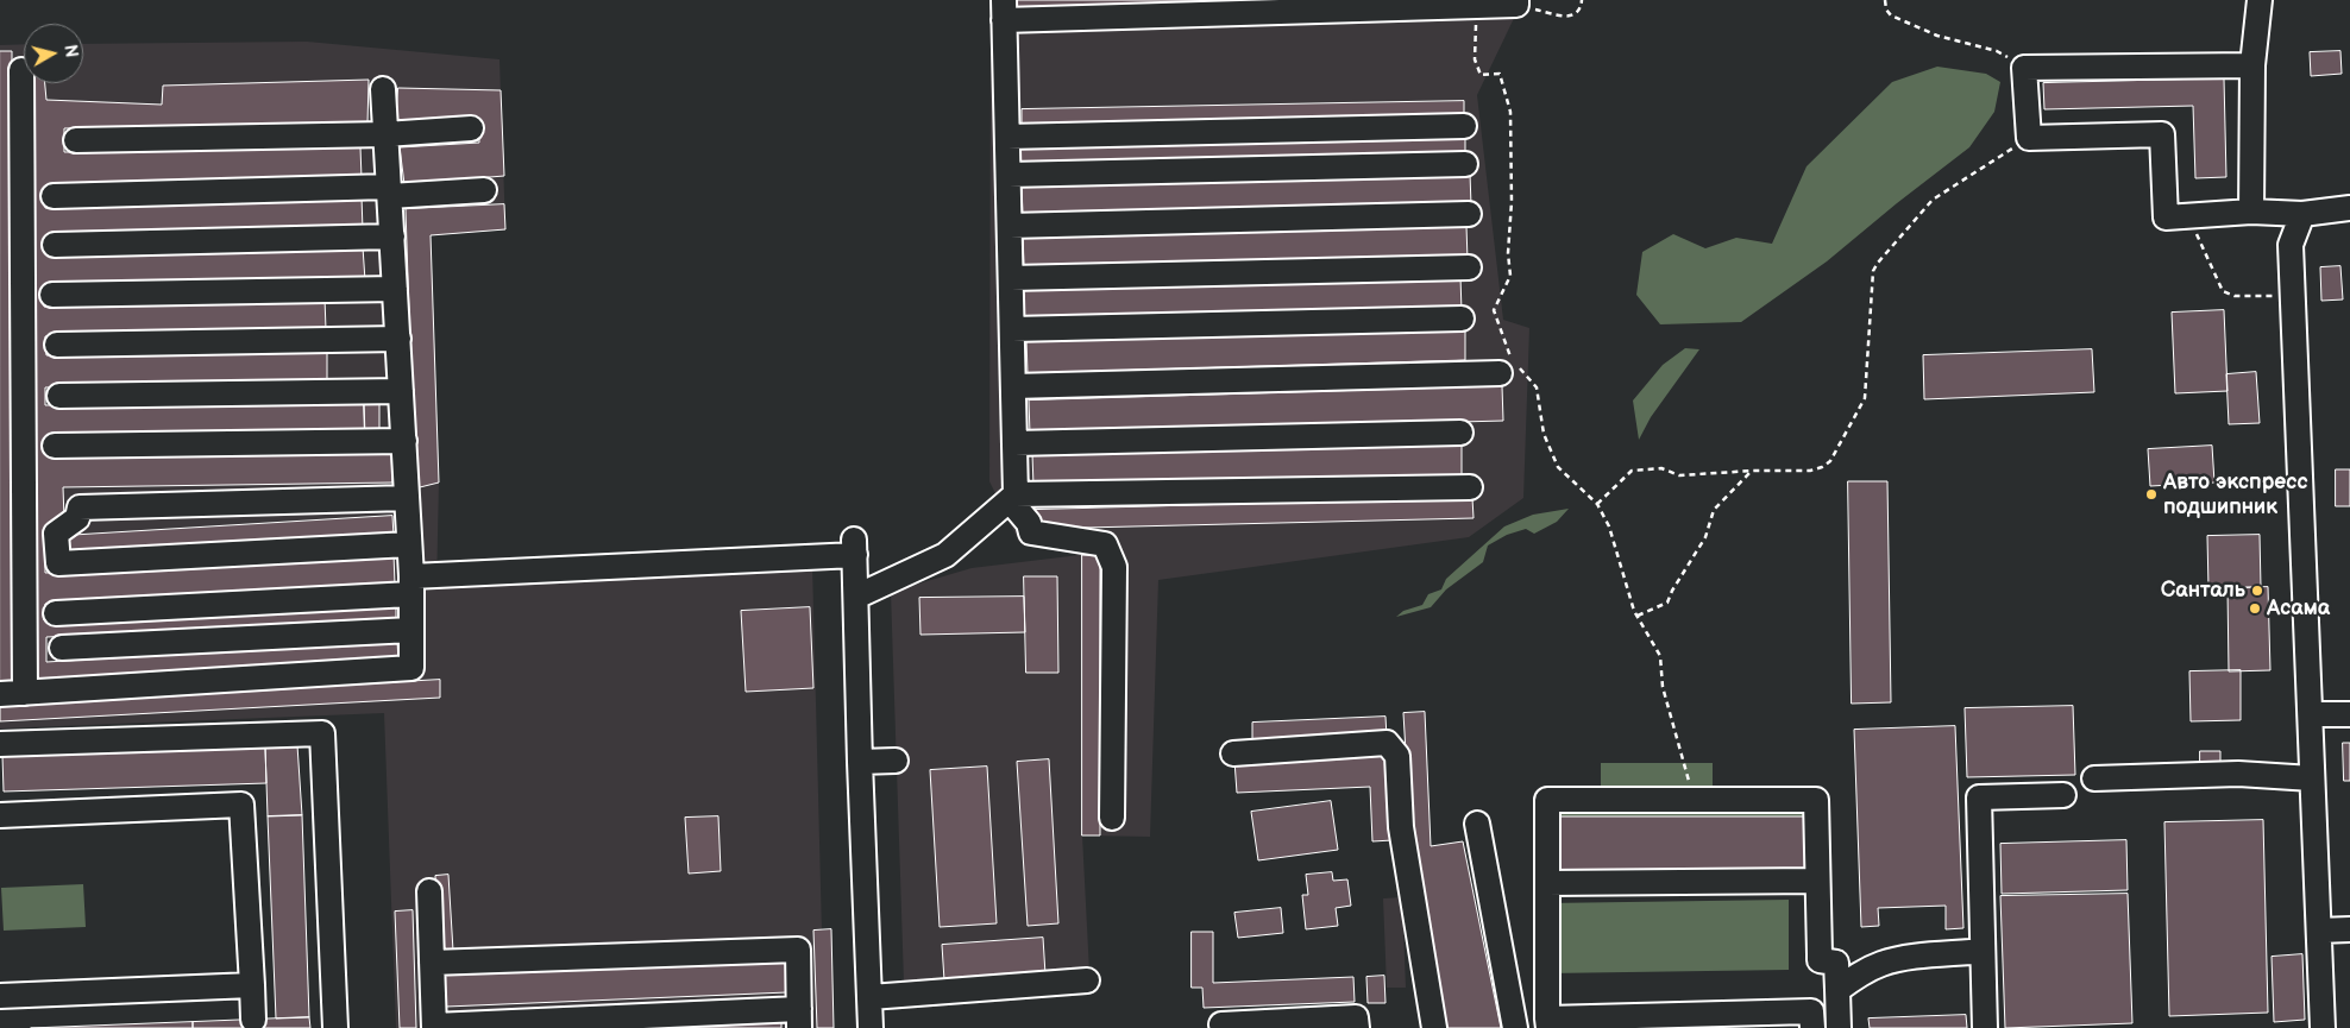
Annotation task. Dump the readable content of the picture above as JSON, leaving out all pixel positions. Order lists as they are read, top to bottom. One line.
{"places":["Авто экспресс подшипник","Санталь","Асама"],"north":"right"}
